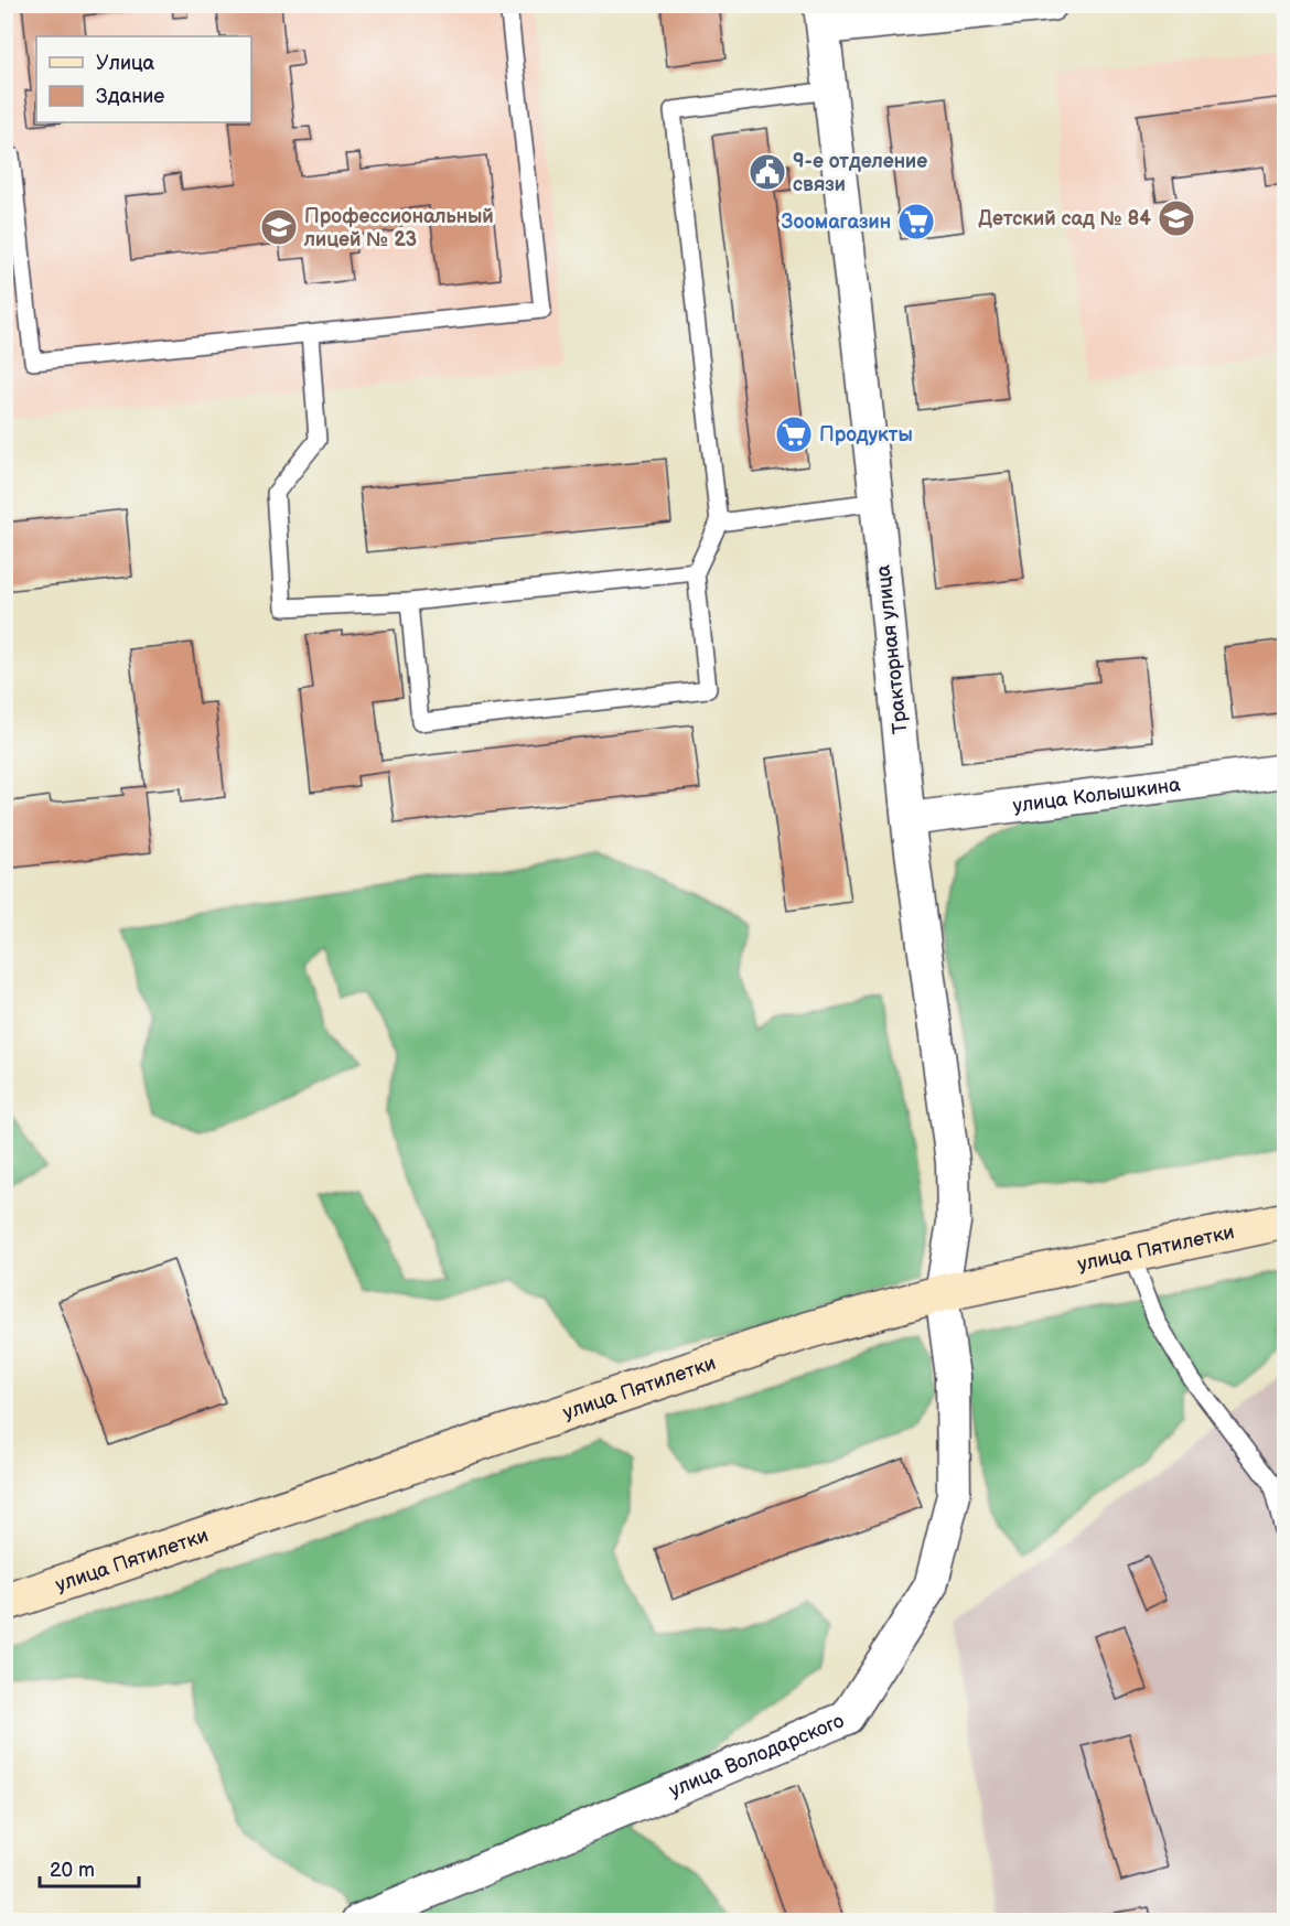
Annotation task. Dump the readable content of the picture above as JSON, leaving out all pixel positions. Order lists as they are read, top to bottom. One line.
{"streets":{"main road":["улица Пятилетки"],"street":["Тракторная улица","улица Колышкина","улица Володарского"]},"crossings":[["Тракторная улица","улица Колышкина"],["Тракторная улица","улица Пятилетки"],["Тракторная улица","улица Володарского"],["улица Пятилетки","улица Володарского"]],"places":{"public building":["9-е отделение связи"],"school or university":["Детский сад № 84","Профессиональный лицей № 23"],"supermarket":["Зоомагазин","Продукты"]},"legend":["Улица","Здание"],"scale_bar":"20 m"}
